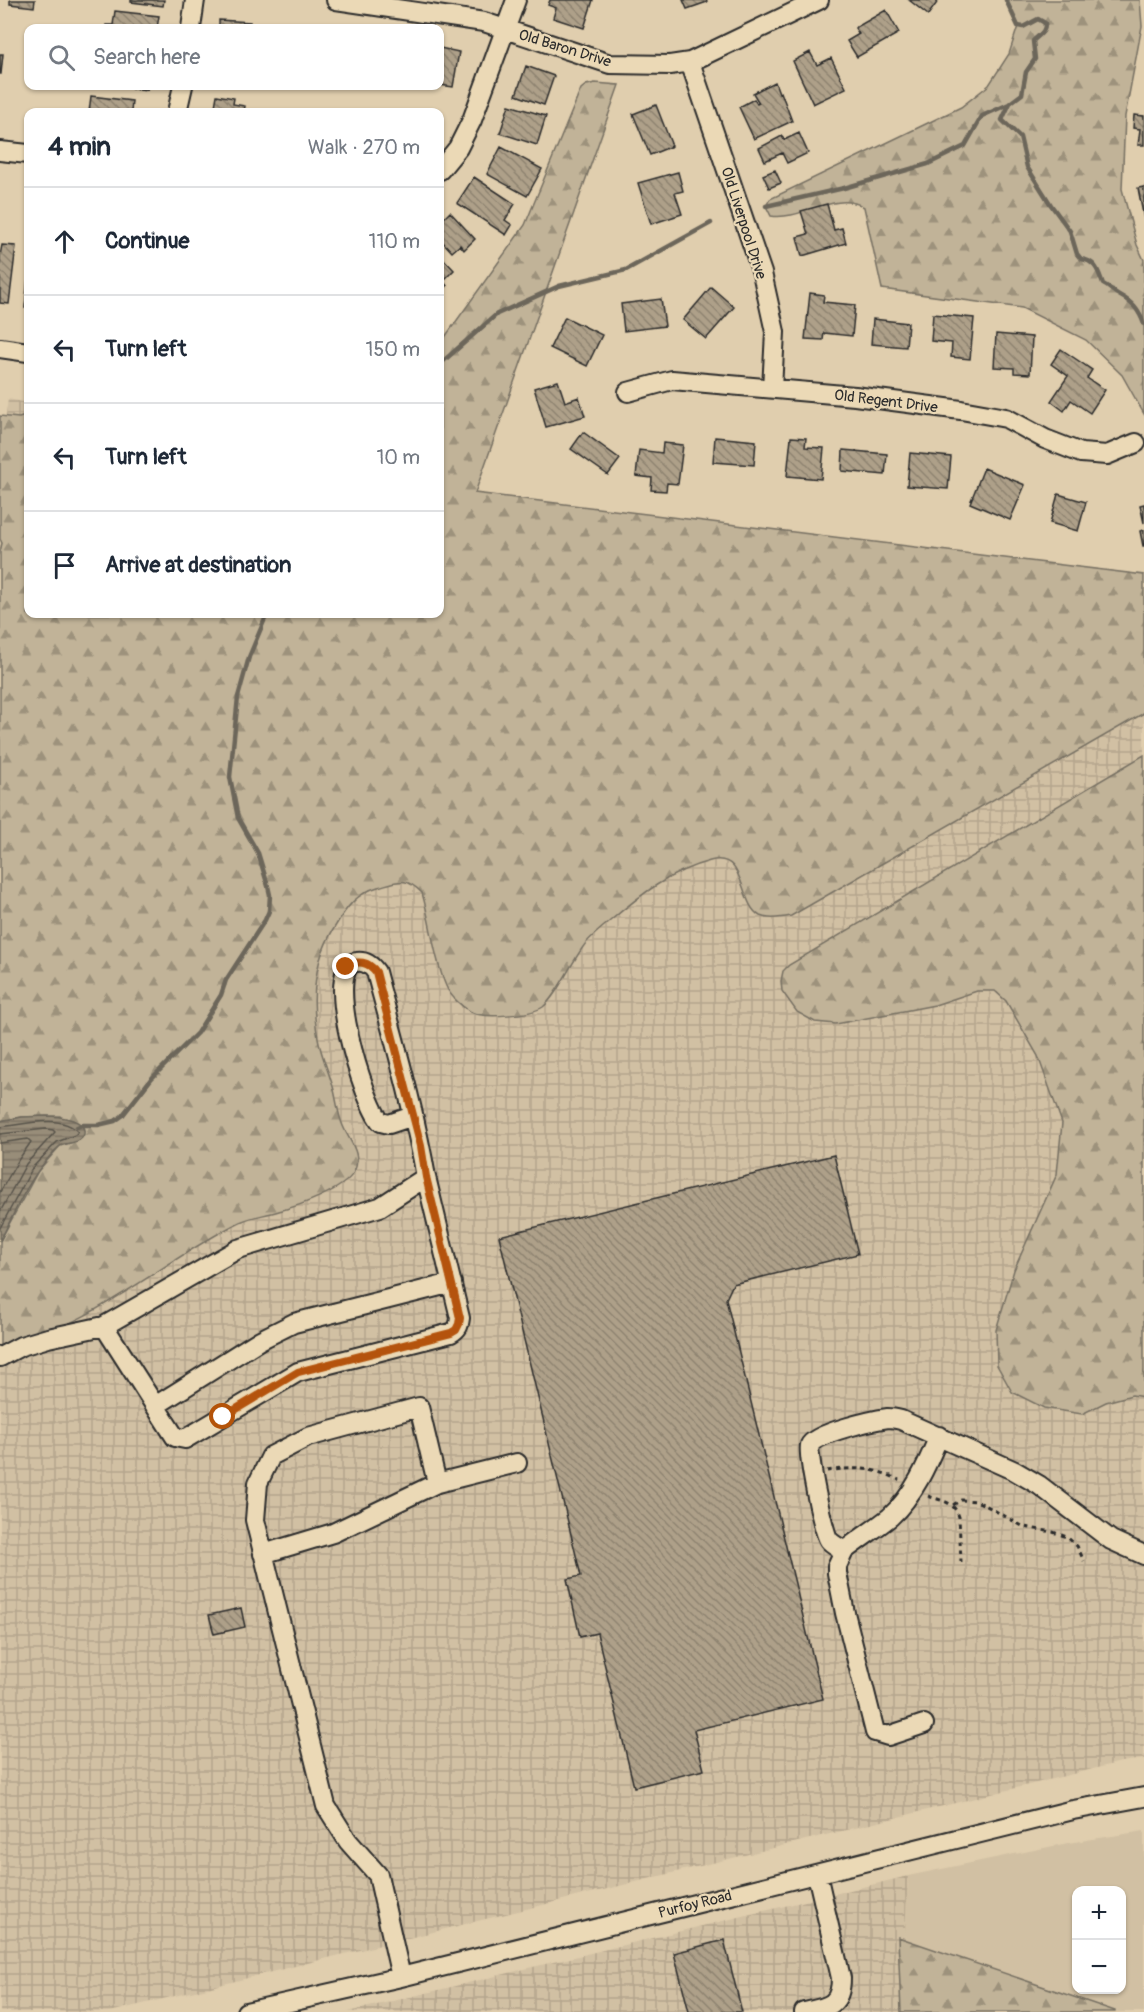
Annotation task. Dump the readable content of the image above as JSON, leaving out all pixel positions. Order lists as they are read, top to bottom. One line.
{"streets":{"street":["Old Baron Drive","Old Liverpool Drive","Old Regent Drive","Purfoy Road"]},"crossings":[["Old Baron Drive","Old Liverpool Drive"],["Old Liverpool Drive","Old Regent Drive"]],"page":{"search":"Search here","heading":["4 min","Walk · 270 m"],"list":[["Continue","110 m"],["Turn left","150 m"],["Turn left","10 m"],"Arrive at destination"],"map_buttons":["+","−"]}}
